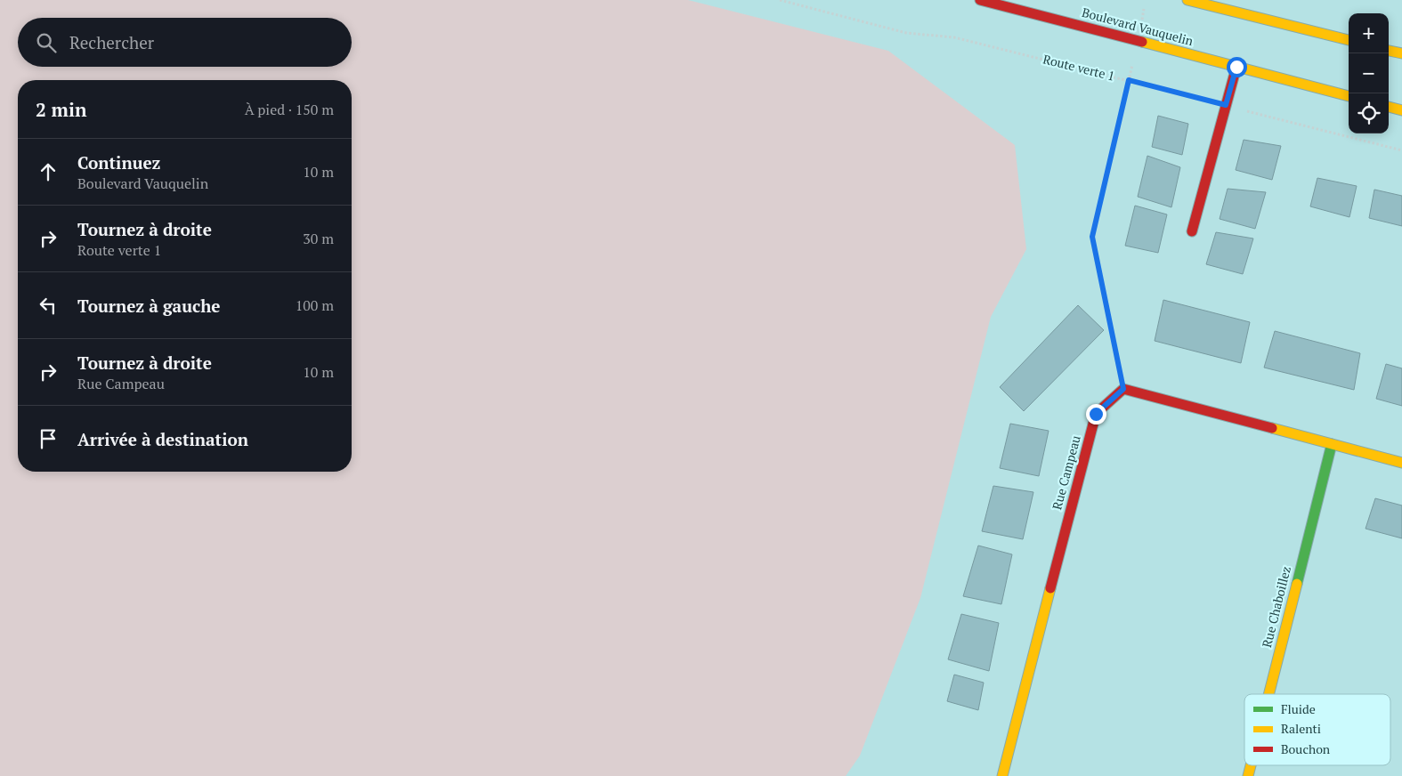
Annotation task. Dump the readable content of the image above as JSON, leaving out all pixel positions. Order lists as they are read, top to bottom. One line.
{"streets":{"street":["Boulevard Vauquelin","Rue Campeau","Rue Chaboillez"],"path":["Route verte 1"]},"legend":["Fluide","Ralenti","Bouchon"],"page":{"map_buttons":["+","−"],"search":"Rechercher","heading":["2 min","À pied · 150 m"],"list":[["Continuez","Boulevard Vauquelin","10 m"],["Tournez à droite","Route verte 1","30 m"],["Tournez à gauche","100 m"],["Tournez à droite","Rue Campeau","10 m"],"Arrivée à destination"]}}
